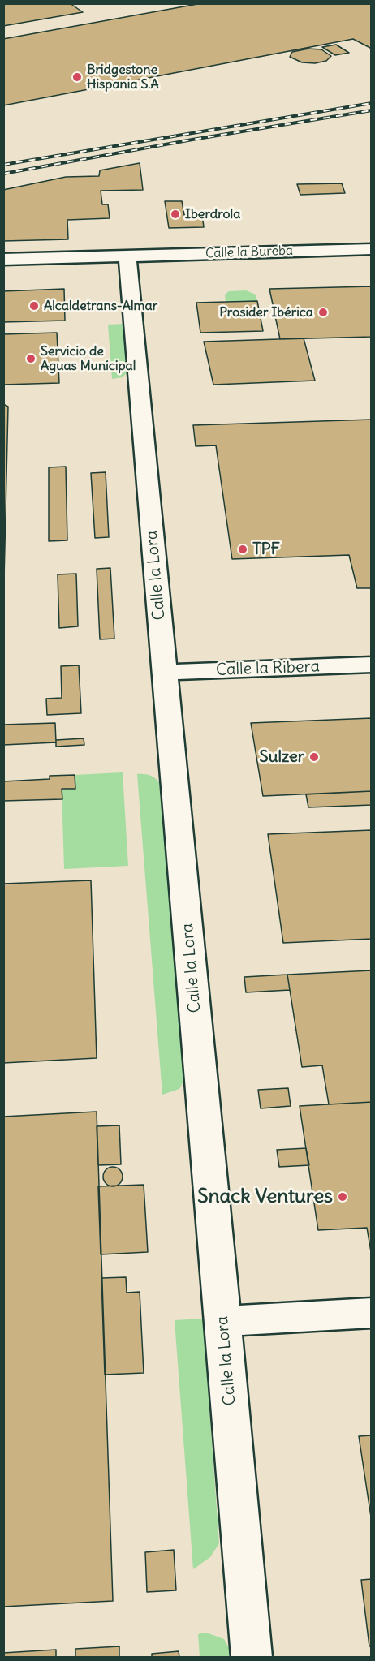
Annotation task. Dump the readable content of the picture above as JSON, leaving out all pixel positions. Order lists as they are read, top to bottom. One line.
{"streets":{"street":["Calle la Bureba","Calle la Lora","Calle la Ribera"]},"crossings":[["Calle la Bureba","Calle la Lora"],["Calle la Lora","Calle la Ribera"]],"places":["Bridgestone Hispania S.A","Iberdrola","Alcaldetrans-Almar","Prosider Ibérica","Servicio de Aguas Municipal","TPF","Sulzer","Snack Ventures"]}
